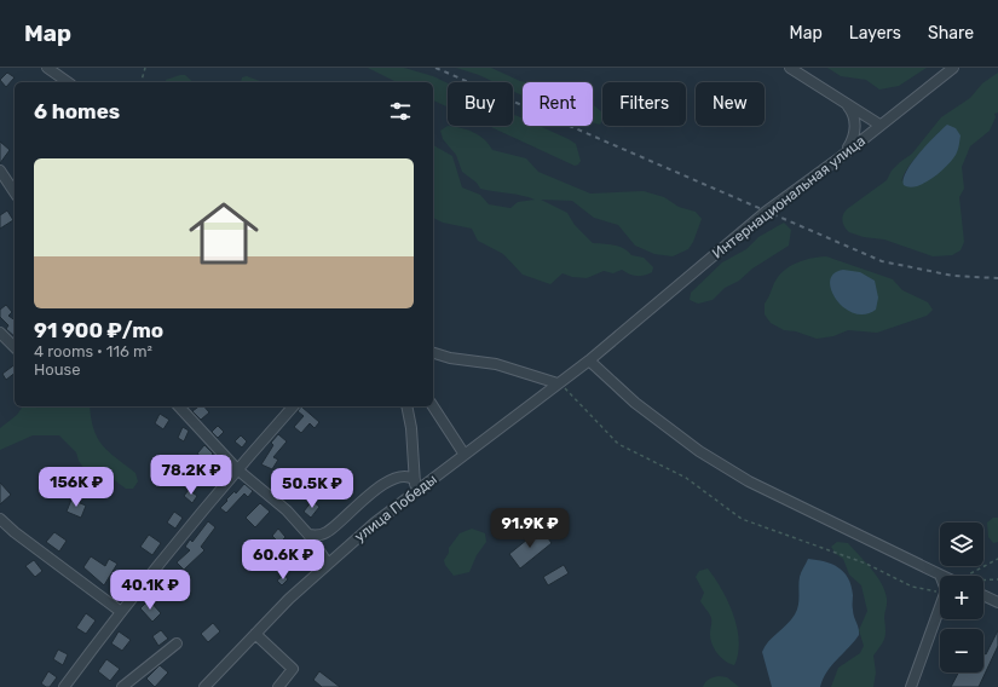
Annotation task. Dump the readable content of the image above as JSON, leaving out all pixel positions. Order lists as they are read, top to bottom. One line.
{"streets":{"street":["Интернациональная улица","улица Победы"]},"crossings":[["Интернациональная улица","улица Победы"]],"page":{"header":"Map","nav":["Map","Layers","Share"],"chip":["Buy","Rent","Filters","New"],"heading":"6 homes","list":[{"name":"91 900 ₽/mo","note":"4 rooms · 116 m² · House"}],"price":["78.2K ₽","156K ₽","50.5K ₽","91.9K ₽","60.6K ₽","40.1K ₽"],"map_buttons":["+","−"]}}
